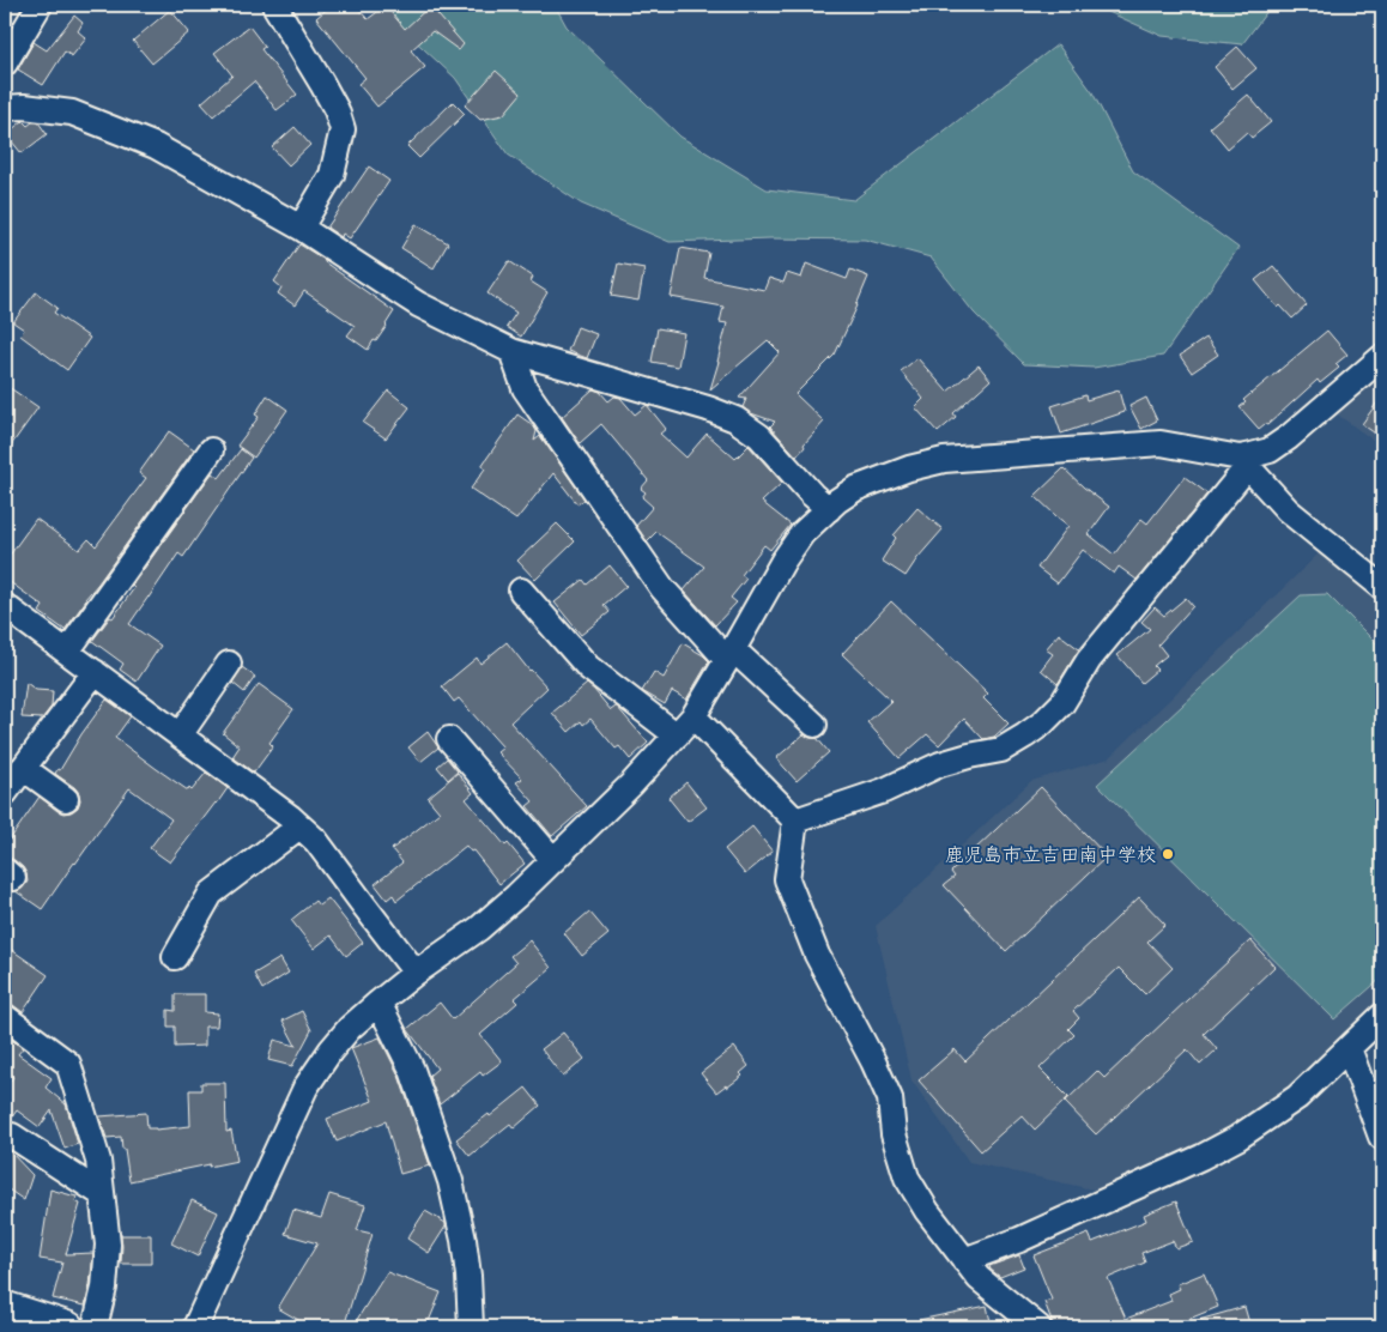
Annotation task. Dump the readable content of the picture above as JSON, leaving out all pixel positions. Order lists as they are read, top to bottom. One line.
{"places":["鹿児島市立吉田南中学校"]}
